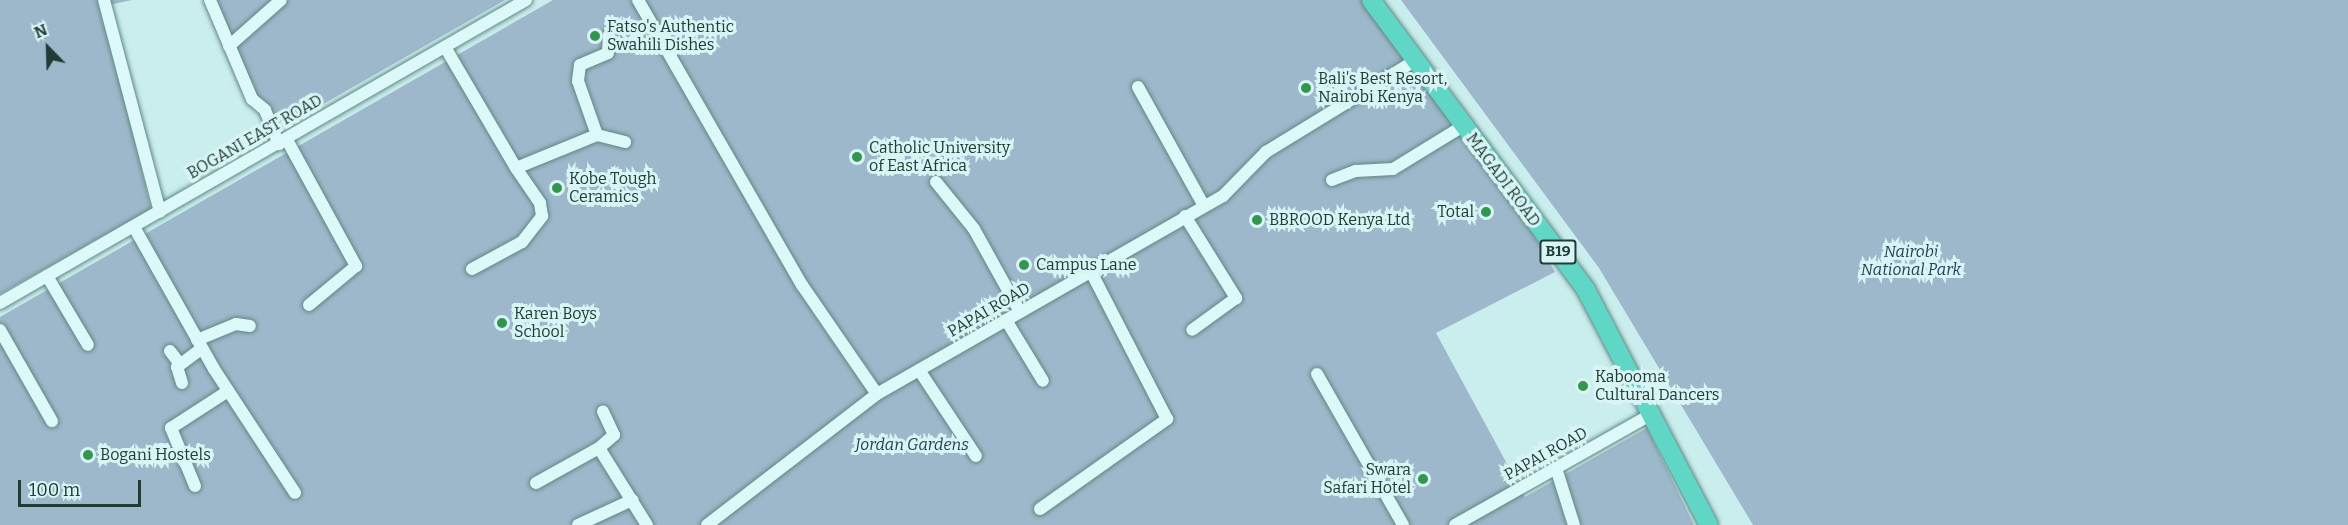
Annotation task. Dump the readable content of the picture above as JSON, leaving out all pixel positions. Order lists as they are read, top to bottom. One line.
{"streets":{"highway":["MAGADI ROAD","B19"],"street":["BOGANI EAST ROAD","PAPAI ROAD"]},"crossings":[["MAGADI ROAD","PAPAI ROAD"]],"parks":["Nairobi National Park","Jordan Gardens"],"places":["Fatso's Authentic Swahili Dishes","Bali's Best Resort, Nairobi Kenya","Catholic University of East Africa","Kobe Tough Ceramics","Total","BBROOD Kenya Ltd","Campus Lane","Karen Boys School","Kabooma Cultural Dancers","Bogani Hostels","Swara Safari Hotel"],"scale_bar":"100 m","north":"top left"}
